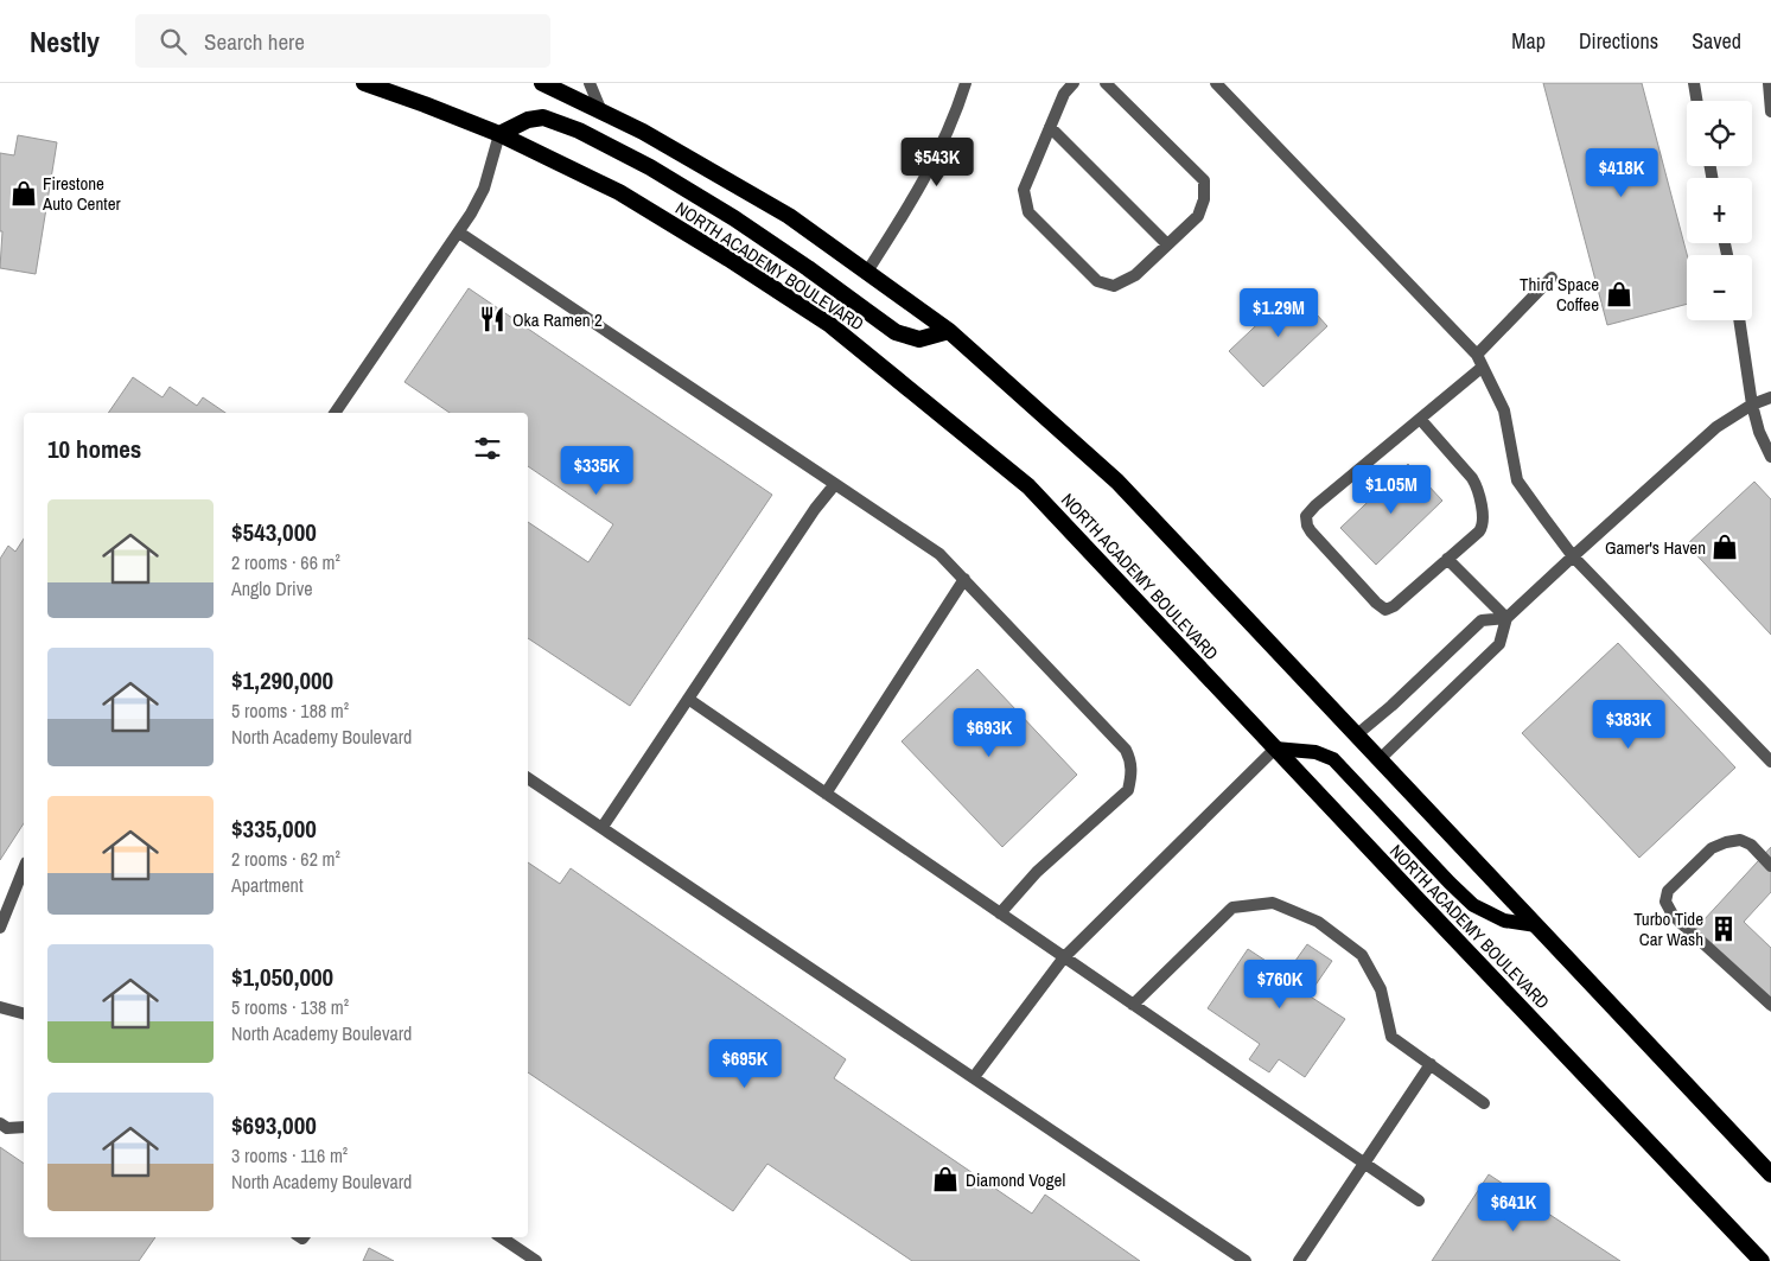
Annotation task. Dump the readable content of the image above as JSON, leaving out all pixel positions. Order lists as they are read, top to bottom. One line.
{"streets":{"highway":["NORTH ACADEMY BOULEVARD"]},"places":{"shop":["Firestone Auto Center","Third Space Coffee","Gamer's Haven","Diamond Vogel"],"restaurant":["Oka Ramen 2"],"building":["Turbo Tide Car Wash"]},"page":{"header":"Nestly","search":"Search here","nav":["Map","Directions","Saved"],"map_buttons":["+","−"],"price":["$543K","$418K","$1.29M","$335K","$1.05M","$383K","$693K","$760K","$695K","$641K"],"heading":"10 homes","list":[{"name":"$543,000","note":"2 rooms · 66 m² · Anglo Drive"},{"name":"$1,290,000","note":"5 rooms · 188 m² · North Academy Boulevard"},{"name":"$335,000","note":"2 rooms · 62 m² · Apartment"},{"name":"$1,050,000","note":"5 rooms · 138 m² · North Academy Boulevard"},{"name":"$693,000","note":"3 rooms · 116 m² · North Academy Boulevard"}]}}
